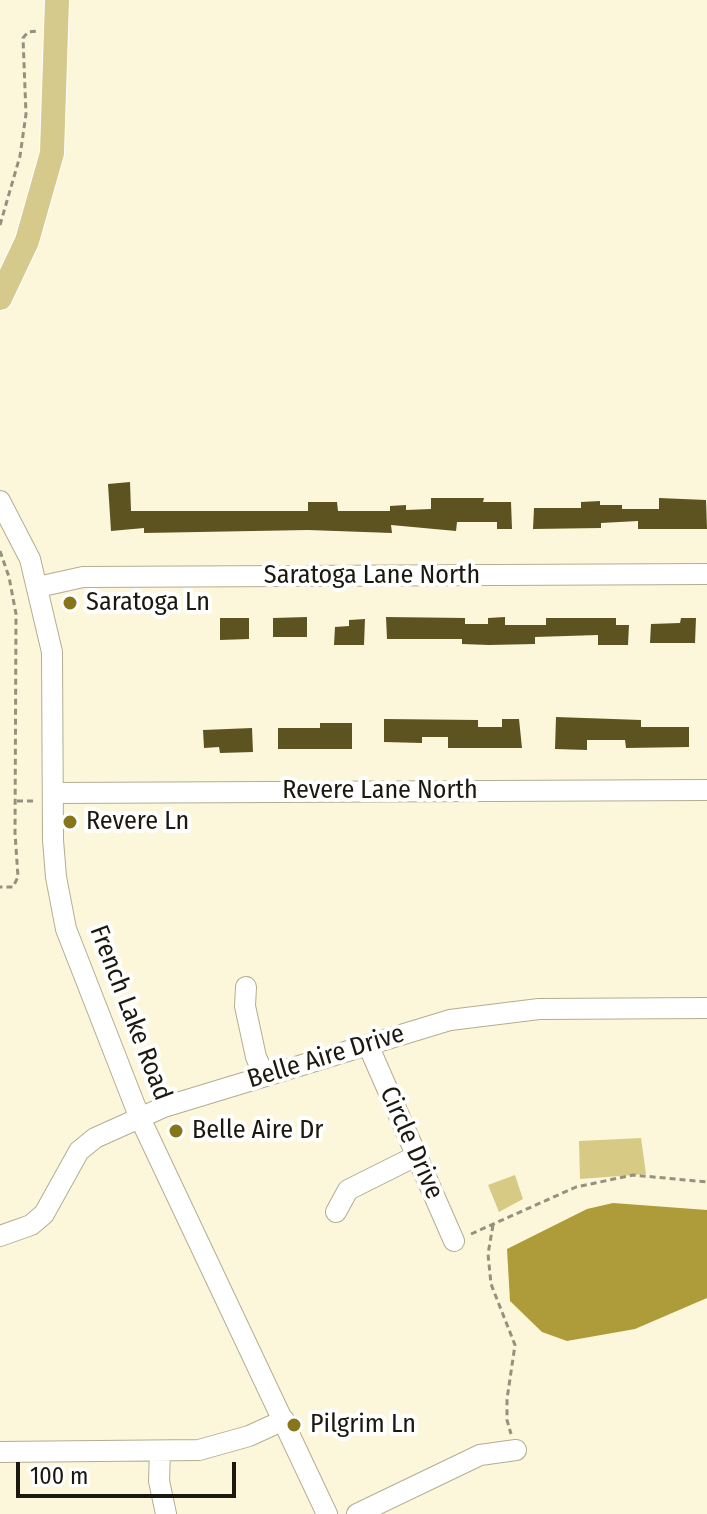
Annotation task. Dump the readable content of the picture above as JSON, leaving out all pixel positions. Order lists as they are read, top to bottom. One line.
{"streets":{"street":["Saratoga Lane North","Revere Lane North","French Lake Road","Belle Aire Drive","Circle Drive"]},"crossings":[["Saratoga Lane North","French Lake Road"],["Revere Lane North","French Lake Road"],["French Lake Road","Belle Aire Drive"],["Belle Aire Drive","Circle Drive"]],"places":["Saratoga Ln","Revere Ln","Belle Aire Dr","Pilgrim Ln"],"scale_bar":"100 m"}
